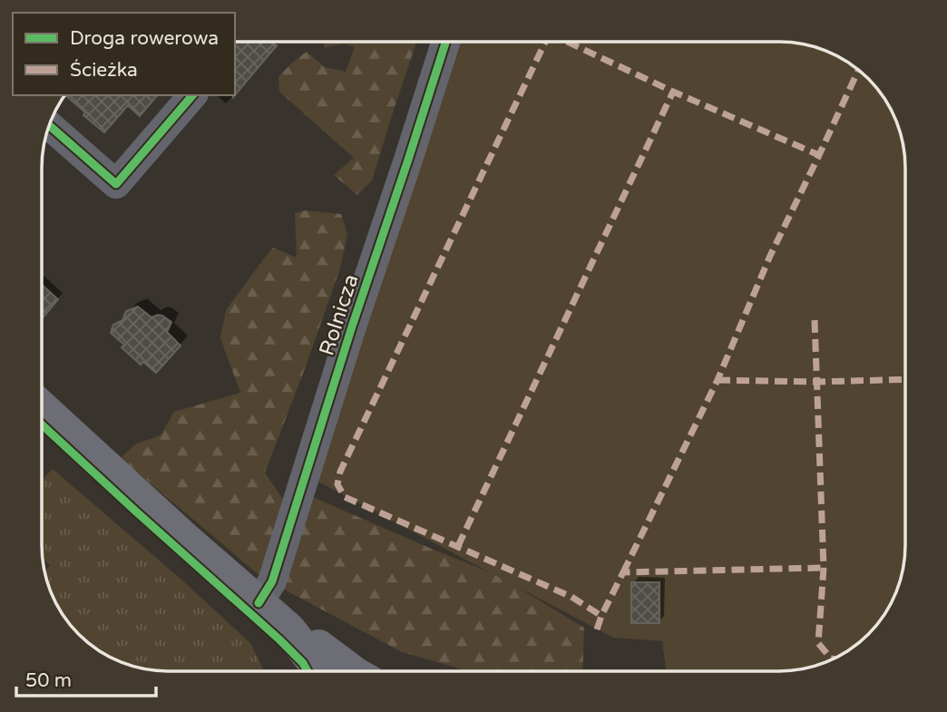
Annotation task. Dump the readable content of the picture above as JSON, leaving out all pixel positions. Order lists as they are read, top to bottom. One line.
{"streets":{"street":["Rolnicza"]},"legend":["Droga rowerowa","Ścieżka"],"scale_bar":"50 m"}
